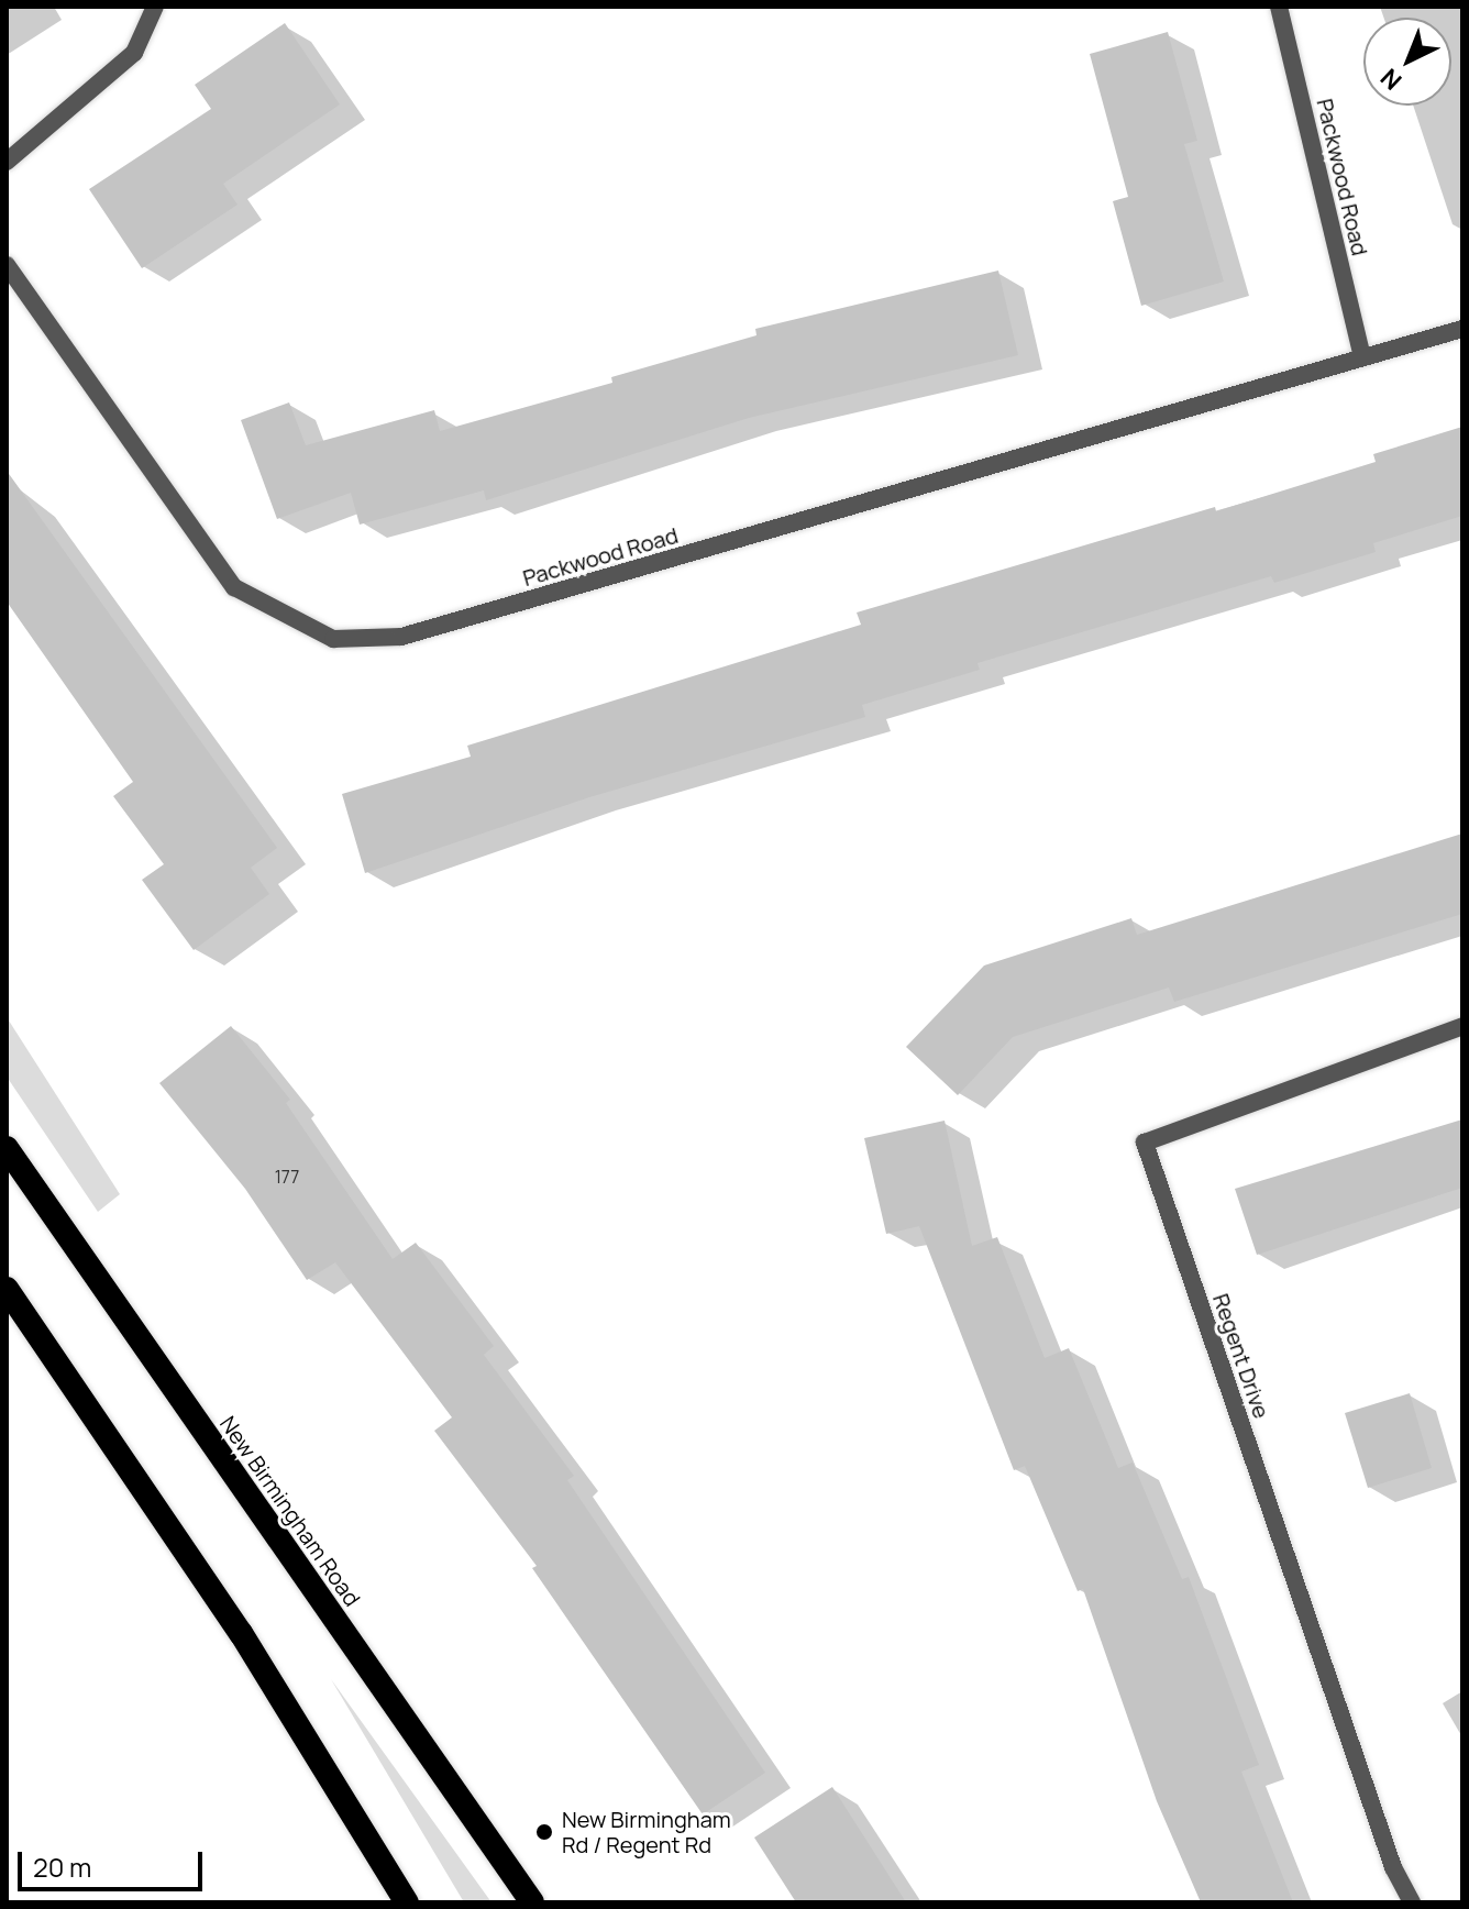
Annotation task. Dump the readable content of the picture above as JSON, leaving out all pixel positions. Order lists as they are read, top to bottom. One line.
{"streets":{"highway":["New Birmingham Road"],"street":["Packwood Road","Regent Drive"]},"places":["New Birmingham Rd / Regent Rd"],"house_numbers":["177"],"scale_bar":"20 m","north":"bottom left"}
